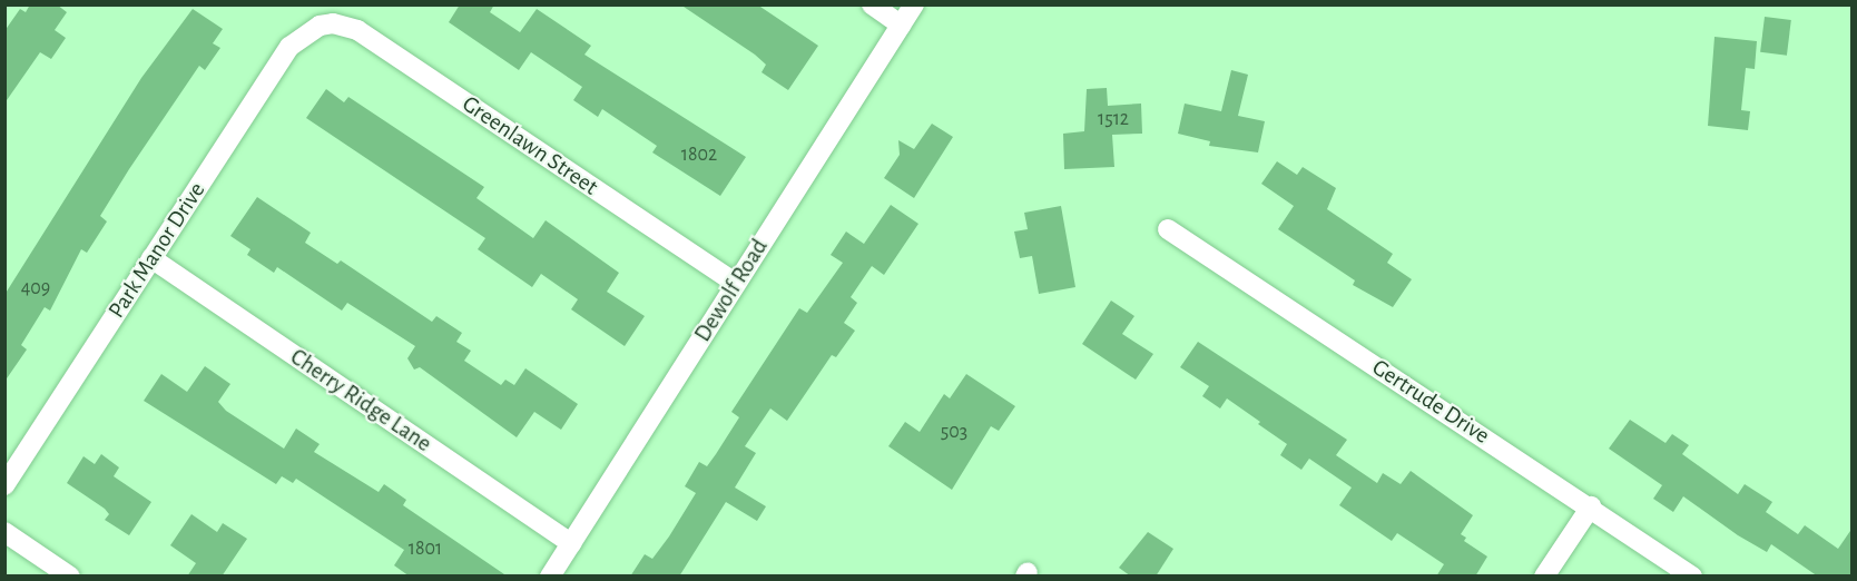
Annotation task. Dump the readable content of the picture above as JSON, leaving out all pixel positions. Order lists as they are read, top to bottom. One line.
{"streets":{"street":["Greenlawn Street","Park Manor Drive","Dewolf Road","Cherry Ridge Lane","Gertrude Drive"]},"crossings":[["Greenlawn Street","Park Manor Drive"],["Greenlawn Street","Dewolf Road"],["Park Manor Drive","Cherry Ridge Lane"],["Dewolf Road","Cherry Ridge Lane"]],"house_numbers":["1512","1802","409","503","1801"]}
